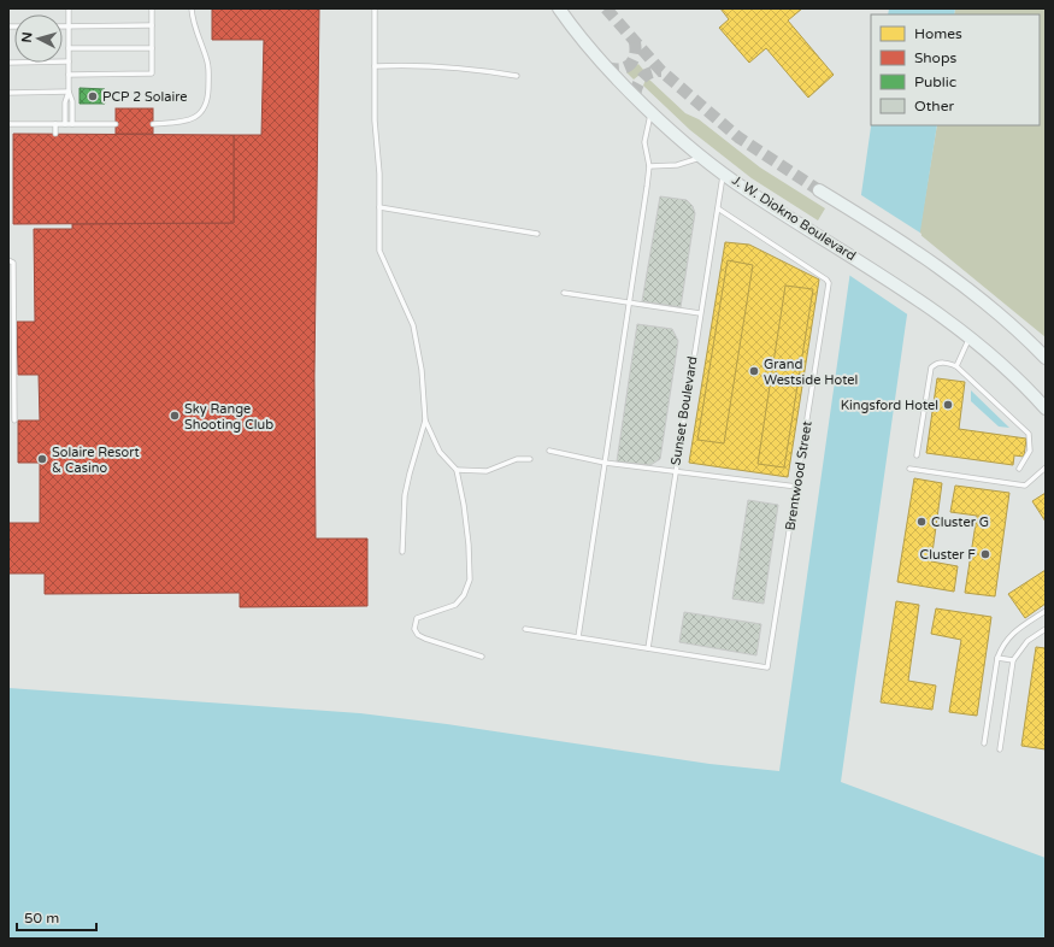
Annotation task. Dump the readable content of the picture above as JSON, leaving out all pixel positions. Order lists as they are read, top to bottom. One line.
{"streets":{"street":["J. W. Diokno Boulevard"],"lane":["Sunset Boulevard","Brentwood Street"]},"crossings":[["J. W. Diokno Boulevard","Sunset Boulevard"],["Sunset Boulevard","Brentwood Street"]],"places":["PCP 2 Solaire","Grand Westside Hotel","Kingsford Hotel","Sky Range Shooting Club","Solaire Resort & Casino","Cluster G","Cluster F"],"legend":["Homes","Shops","Public","Other"],"scale_bar":"50 m","north":"left"}
